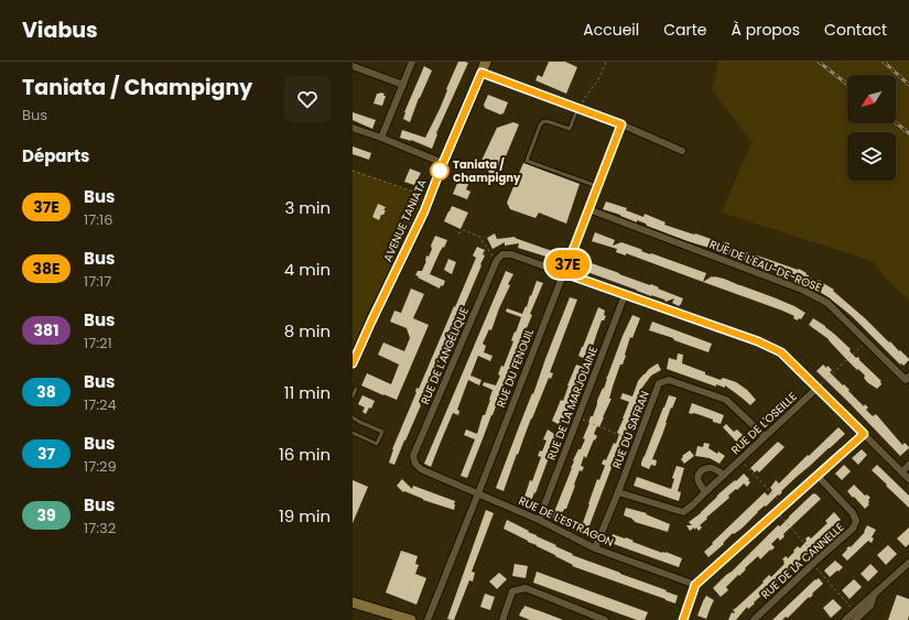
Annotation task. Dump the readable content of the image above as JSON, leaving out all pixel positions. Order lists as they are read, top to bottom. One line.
{"streets":{"main road":["AVENUE TANIATA"],"street":["RUE DE L'EAU-DE-ROSE","RUE DE L'ANGÉLIQUE","RUE DU FENOUIL","RUE DE LA MARJOLAINE","RUE DE L'OSEILLE","RUE DU SAFRAN","RUE DE L'ESTRAGON","RUE DE LA CANNELLE"]},"crossings":[["RUE DE L'EAU-DE-ROSE","RUE DU FENOUIL"],["RUE DE L'ANGÉLIQUE","RUE DU FENOUIL"],["RUE DE L'ANGÉLIQUE","RUE DE L'ESTRAGON"],["RUE DU FENOUIL","RUE DE L'ESTRAGON"],["RUE DE LA MARJOLAINE","RUE DE L'ESTRAGON"],["RUE DE L'OSEILLE","RUE DU SAFRAN"],["RUE DU SAFRAN","RUE DE L'ESTRAGON"]],"places":["Taniata / Champigny"],"lines":["bus line 37E"],"north":"bottom left","page":{"header":"Viabus","nav":["Accueil","Carte","À propos","Contact"],"heading":[["Taniata / Champigny","Bus"],"Départs"],"on_map":"37E","list":[{"mark":"37E","name":"Bus","note":"17:16","value":"3 min"},{"mark":"38E","name":"Bus","note":"17:17","value":"4 min"},{"mark":"381","name":"Bus","note":"17:21","value":"8 min"},{"mark":"38","name":"Bus","note":"17:24","value":"11 min"},{"mark":"37","name":"Bus","note":"17:29","value":"16 min"},{"mark":"39","name":"Bus","note":"17:32","value":"19 min"}]}}
